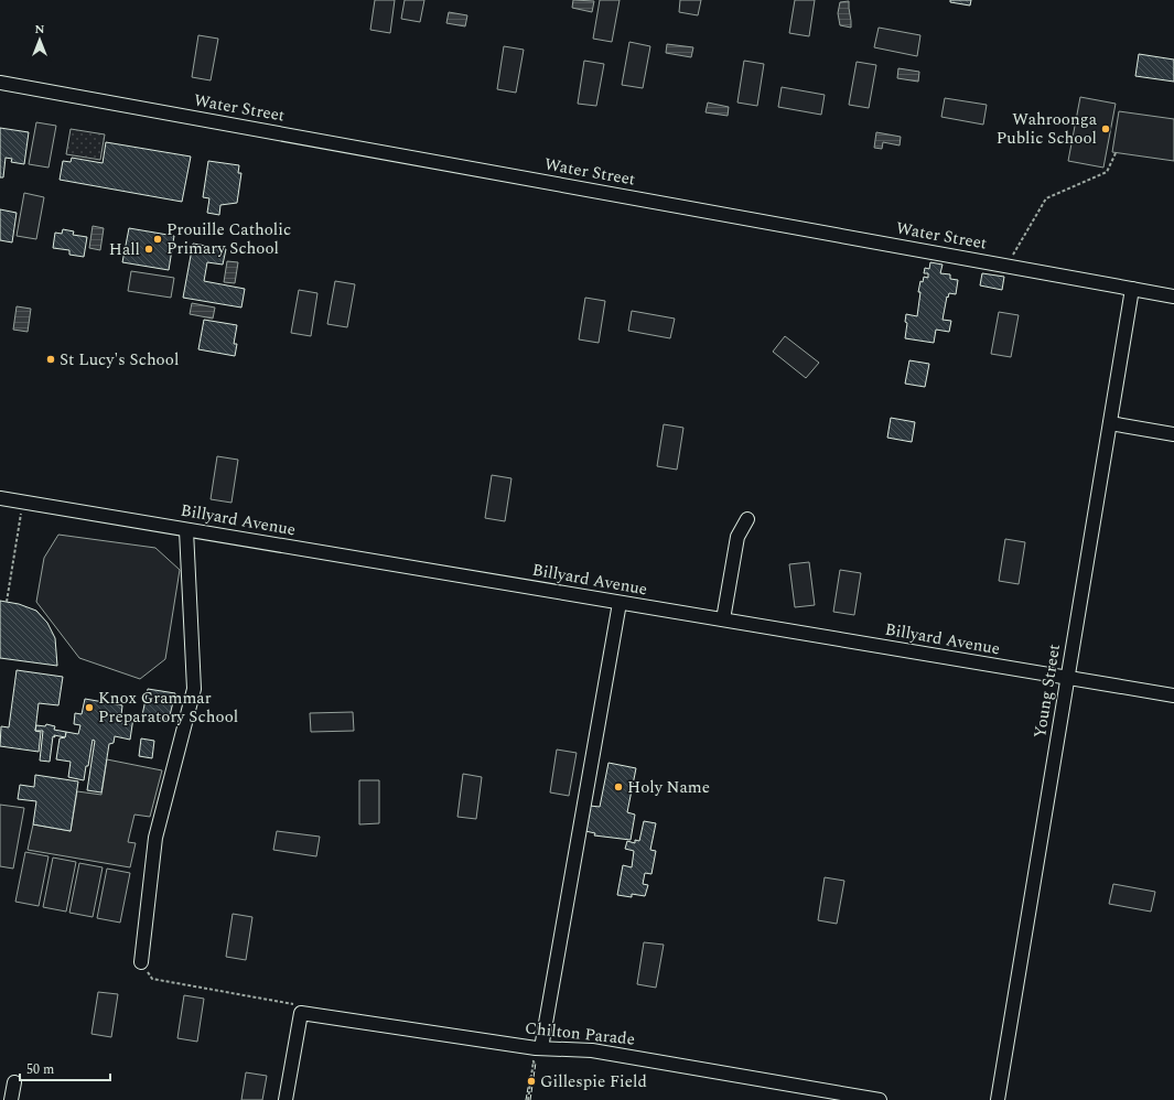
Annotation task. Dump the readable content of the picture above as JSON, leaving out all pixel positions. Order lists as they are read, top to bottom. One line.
{"streets":{"street":["Water Street","Billyard Avenue","Young Street","Chilton Parade"]},"crossings":[["Water Street","Young Street"],["Billyard Avenue","Young Street"]],"places":["Wahroonga Public School","Prouille Catholic Primary School","Hall","St Lucy's School","Knox Grammar Preparatory School","Holy Name","Gillespie Field"],"scale_bar":"50 m","north":"top"}
